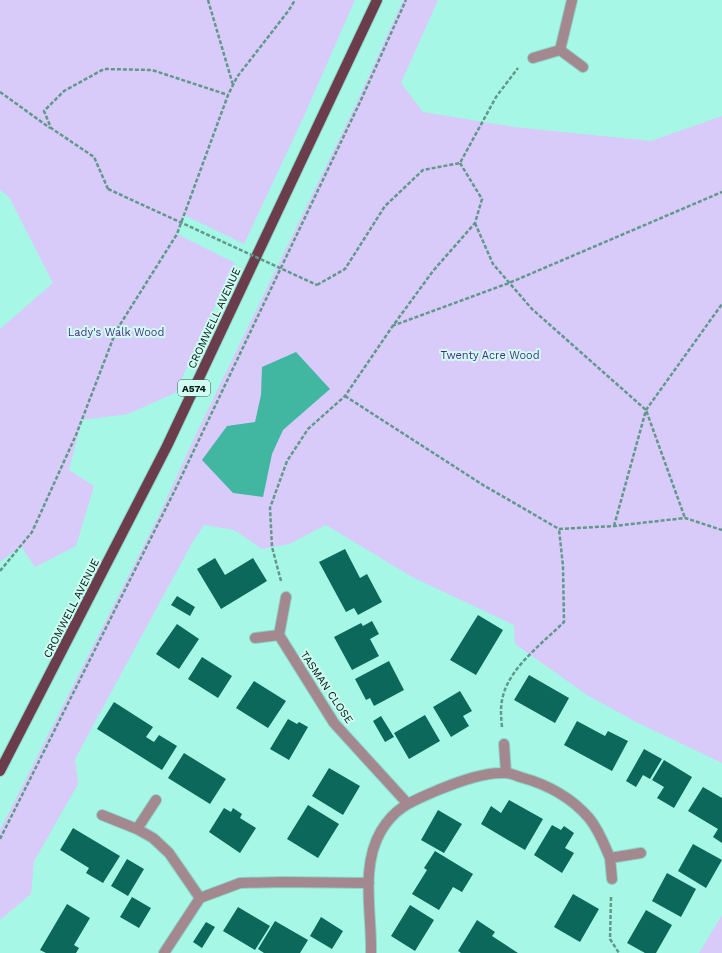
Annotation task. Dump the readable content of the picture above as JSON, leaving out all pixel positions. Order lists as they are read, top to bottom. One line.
{"streets":{"main road":["CROMWELL AVENUE","A574"],"street":["TASMAN CLOSE"]},"parks":["Lady's Walk Wood","Twenty Acre Wood"]}
